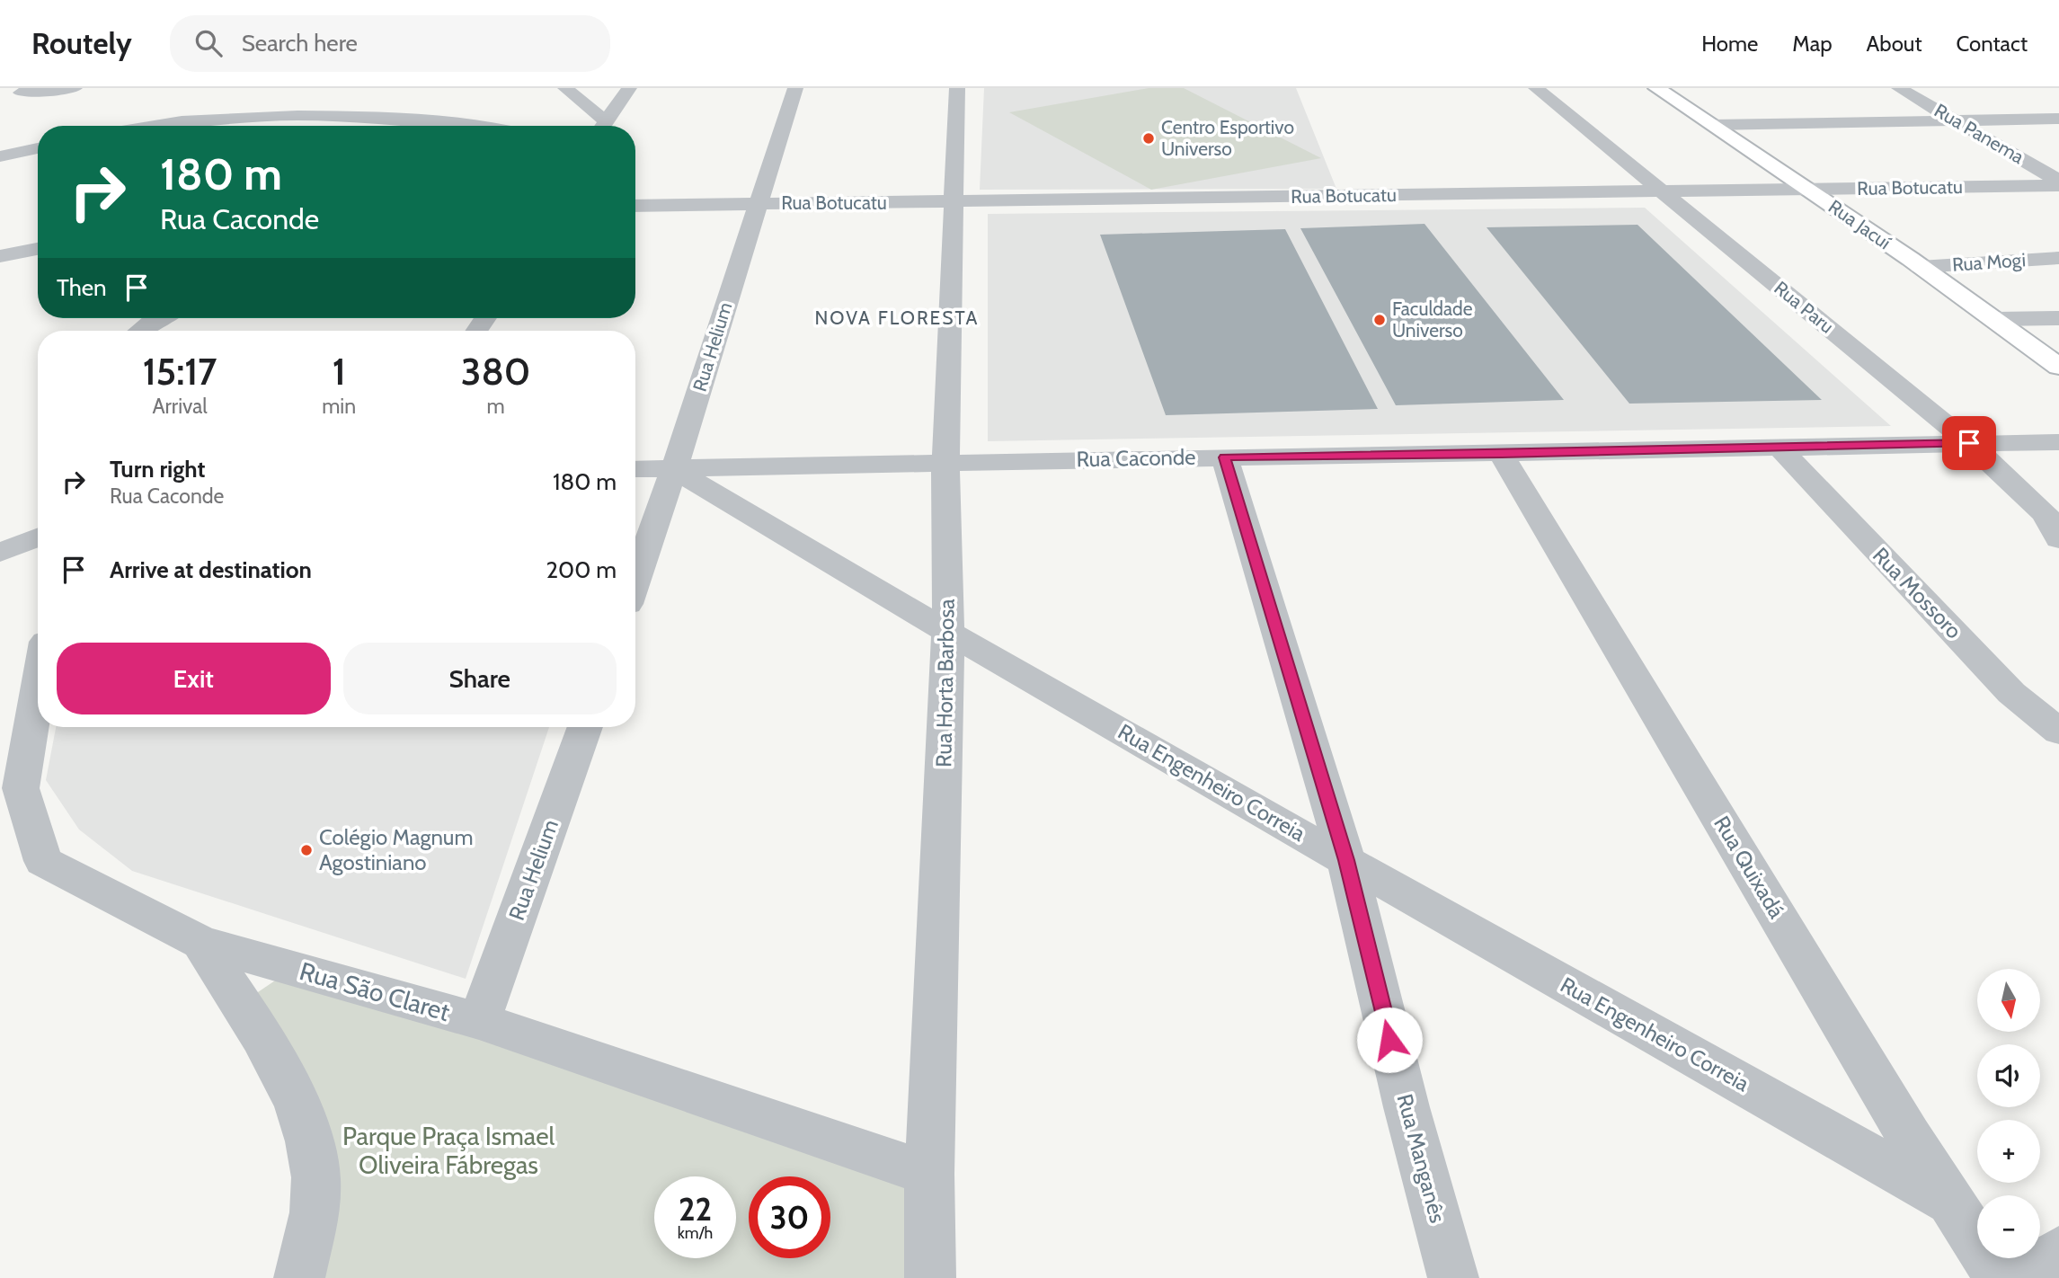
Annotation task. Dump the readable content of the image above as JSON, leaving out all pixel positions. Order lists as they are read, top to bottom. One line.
{"streets":{"main road":["Rua Jacuí"],"street":["Rua Panema","Rua Botucatu","Rua Mogi","Rua Paru","Rua Helium","Rua Caconde","Rua Mossoro","Rua Horta Barbosa","Rua Engenheiro Correia","Rua Quixadá","Rua São Claret","Rua Manganês"]},"crossings":[["Rua Botucatu","Rua Jacuí"],["Rua Botucatu","Rua Paru"],["Rua Botucatu","Rua Helium"],["Rua Botucatu","Rua Horta Barbosa"],["Rua Jacuí","Rua Mogi"],["Rua Paru","Rua Caconde"],["Rua Helium","Rua Caconde"],["Rua Helium","Rua Engenheiro Correia"],["Rua Helium","Rua São Claret"],["Rua Caconde","Rua Mossoro"],["Rua Caconde","Rua Horta Barbosa"],["Rua Caconde","Rua Engenheiro Correia"],["Rua Caconde","Rua Quixadá"],["Rua Caconde","Rua Manganês"],["Rua Horta Barbosa","Rua Engenheiro Correia"],["Rua Horta Barbosa","Rua São Claret"],["Rua Engenheiro Correia","Rua Quixadá"],["Rua Engenheiro Correia","Rua Manganês"]],"districts":["NOVA FLORESTA"],"parks":["Parque Praça Ismael Oliveira Fábregas"],"places":["Centro Esportivo Universo","Faculdade Universo","Colégio Magnum Agostiniano"],"north":"bottom","page":{"header":"Routely","search":"Search here","nav":["Home","Map","About","Contact"],"turn":["180 m","Rua Caconde"],"then":"Then","eta":["15:17","Arrival","1","min","380","m"],"list":[{"name":"Turn right","note":"Rua Caconde","value":"180 m"},{"name":"Arrive at destination","value":"200 m"}],"buttons":["Exit","Share"],"map_buttons":["+","−"],"speed":"22 km/h","limit":"30"}}
